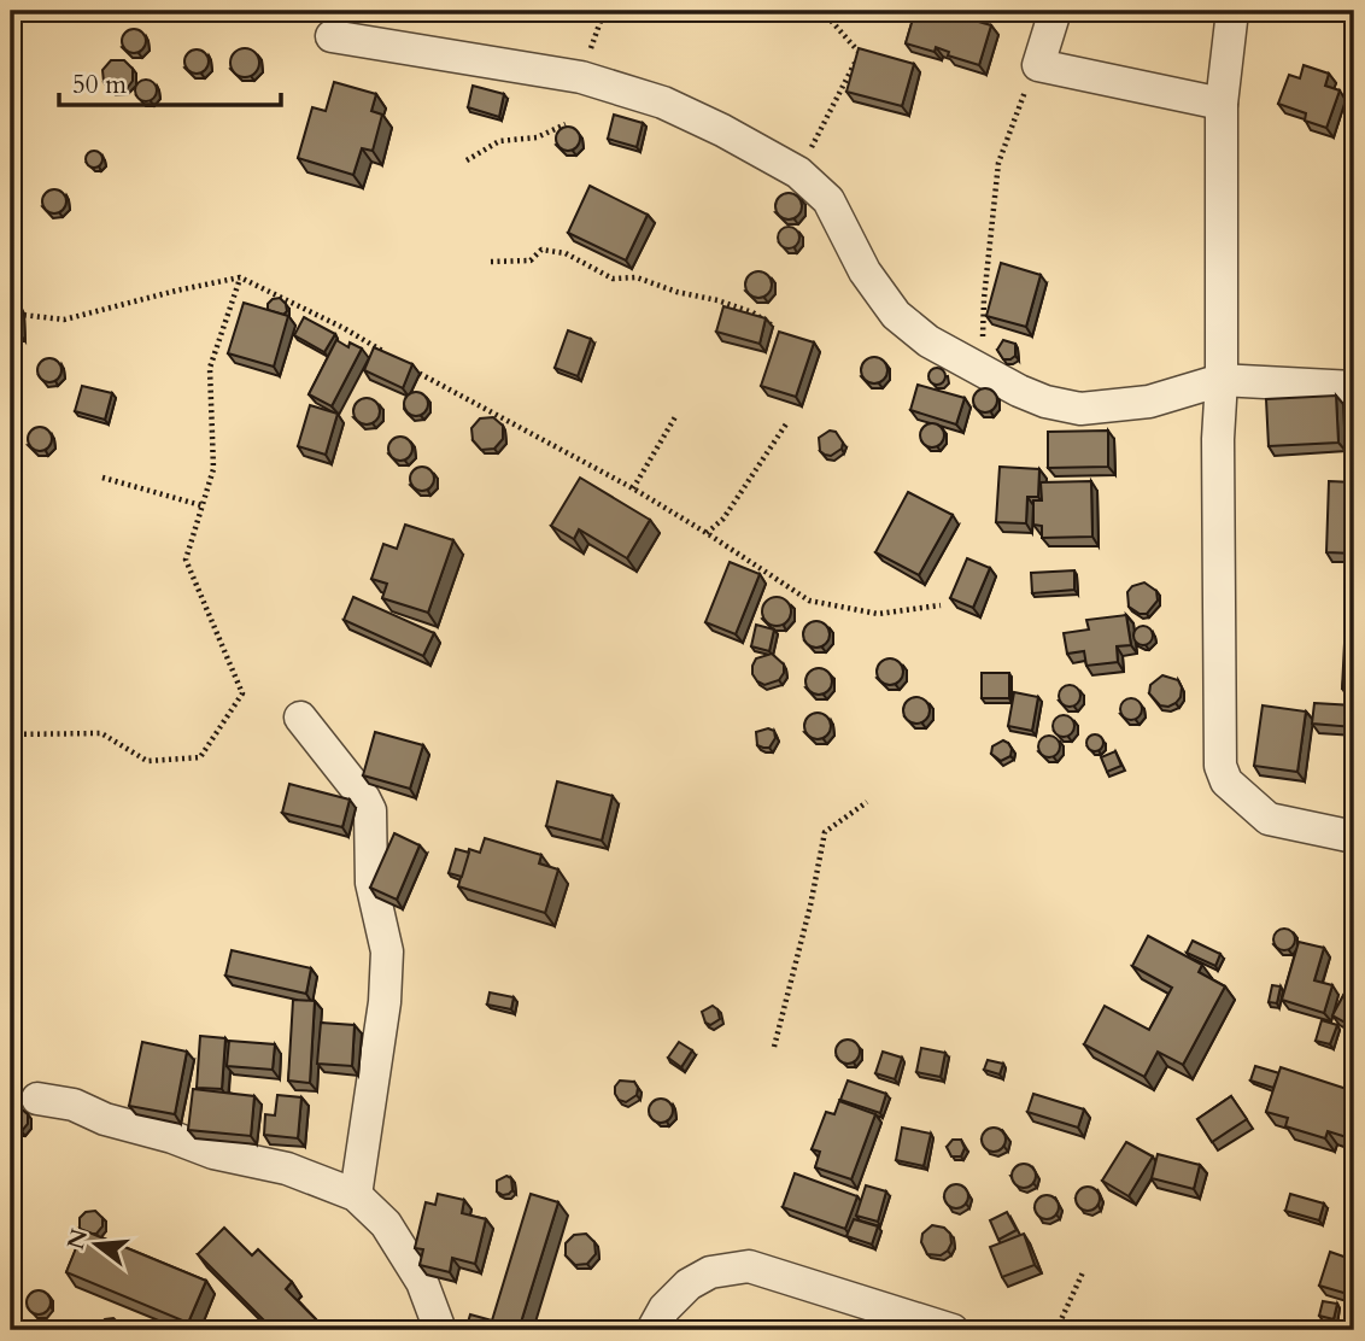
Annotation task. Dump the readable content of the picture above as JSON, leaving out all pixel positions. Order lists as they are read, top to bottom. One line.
{"scale_bar":"50 m","north":"left"}
